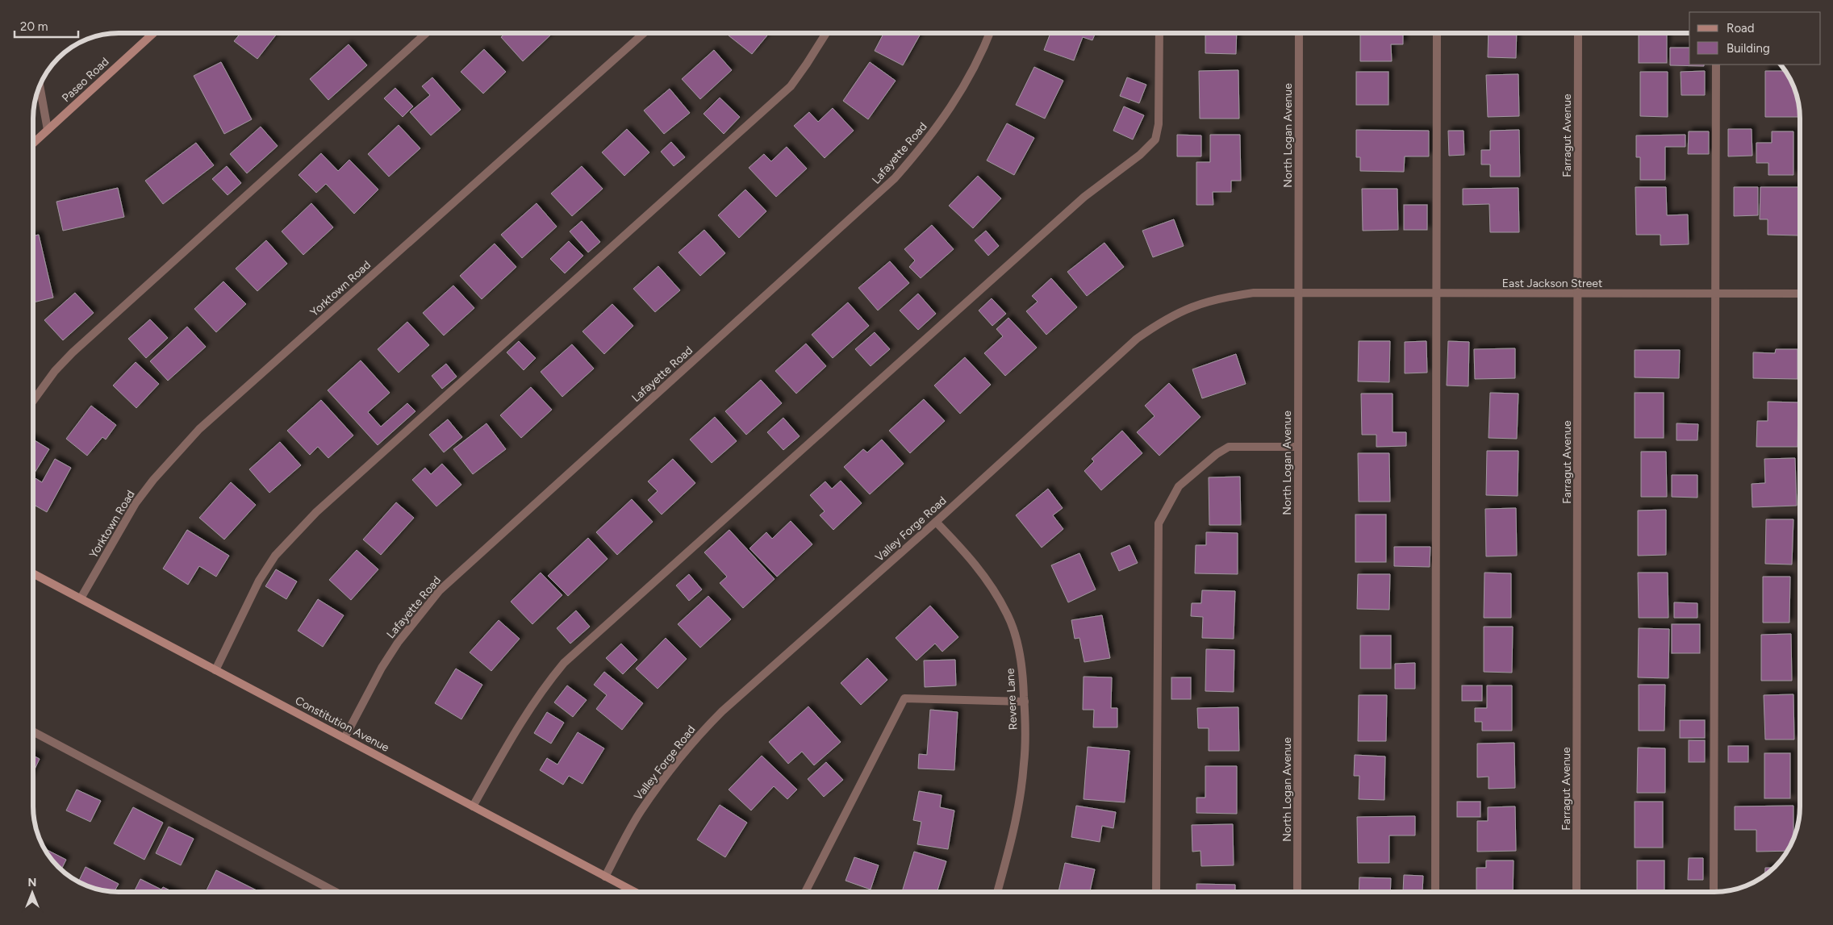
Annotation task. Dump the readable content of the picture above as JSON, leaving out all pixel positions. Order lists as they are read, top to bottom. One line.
{"streets":{"main road":["Paseo Road","Constitution Avenue"],"street":["North Logan Avenue","Farragut Avenue","Lafayette Road","East Jackson Street","Yorktown Road","Valley Forge Road","Revere Lane"]},"crossings":[["North Logan Avenue","East Jackson Street"],["North Logan Avenue","Valley Forge Road"],["Farragut Avenue","East Jackson Street"],["Lafayette Road","Constitution Avenue"],["East Jackson Street","Valley Forge Road"],["Yorktown Road","Constitution Avenue"],["Valley Forge Road","Revere Lane"],["Valley Forge Road","Constitution Avenue"]],"legend":["Road","Building"],"scale_bar":"20 m","north":"top"}
